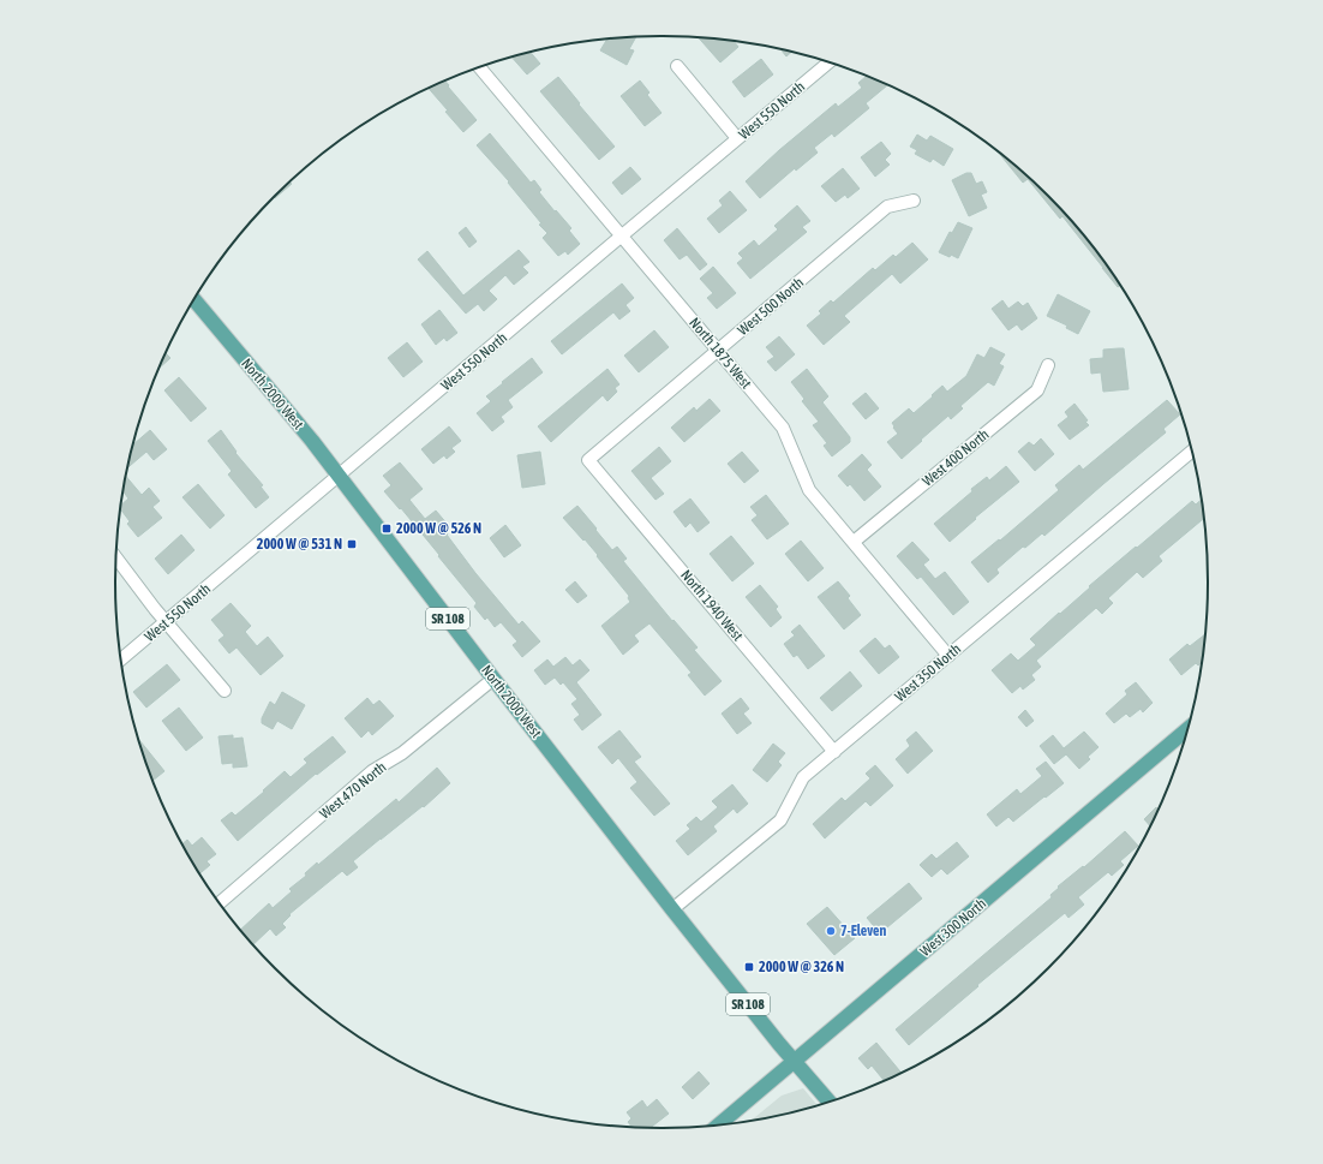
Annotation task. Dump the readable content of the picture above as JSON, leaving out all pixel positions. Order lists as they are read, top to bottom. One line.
{"streets":{"main road":["North 2000 West","SR 108","West 300 North"],"street":["West 550 North","West 500 North","North 1875 West","West 400 North","North 1940 West","West 350 North","West 470 North"]},"crossings":[["West 550 North","North 1875 West"],["West 550 North","North 2000 West"],["West 500 North","North 1875 West"],["West 500 North","North 1940 West"],["North 1875 West","West 400 North"],["North 1875 West","West 350 North"],["North 2000 West","West 350 North"],["North 2000 West","West 470 North"],["North 2000 West","West 300 North"],["North 1940 West","West 350 North"]],"places":{"transit":["2000 W @ 526 N","2000 W @ 531 N","2000 W @ 326 N"],"other":["7-Eleven"]}}
